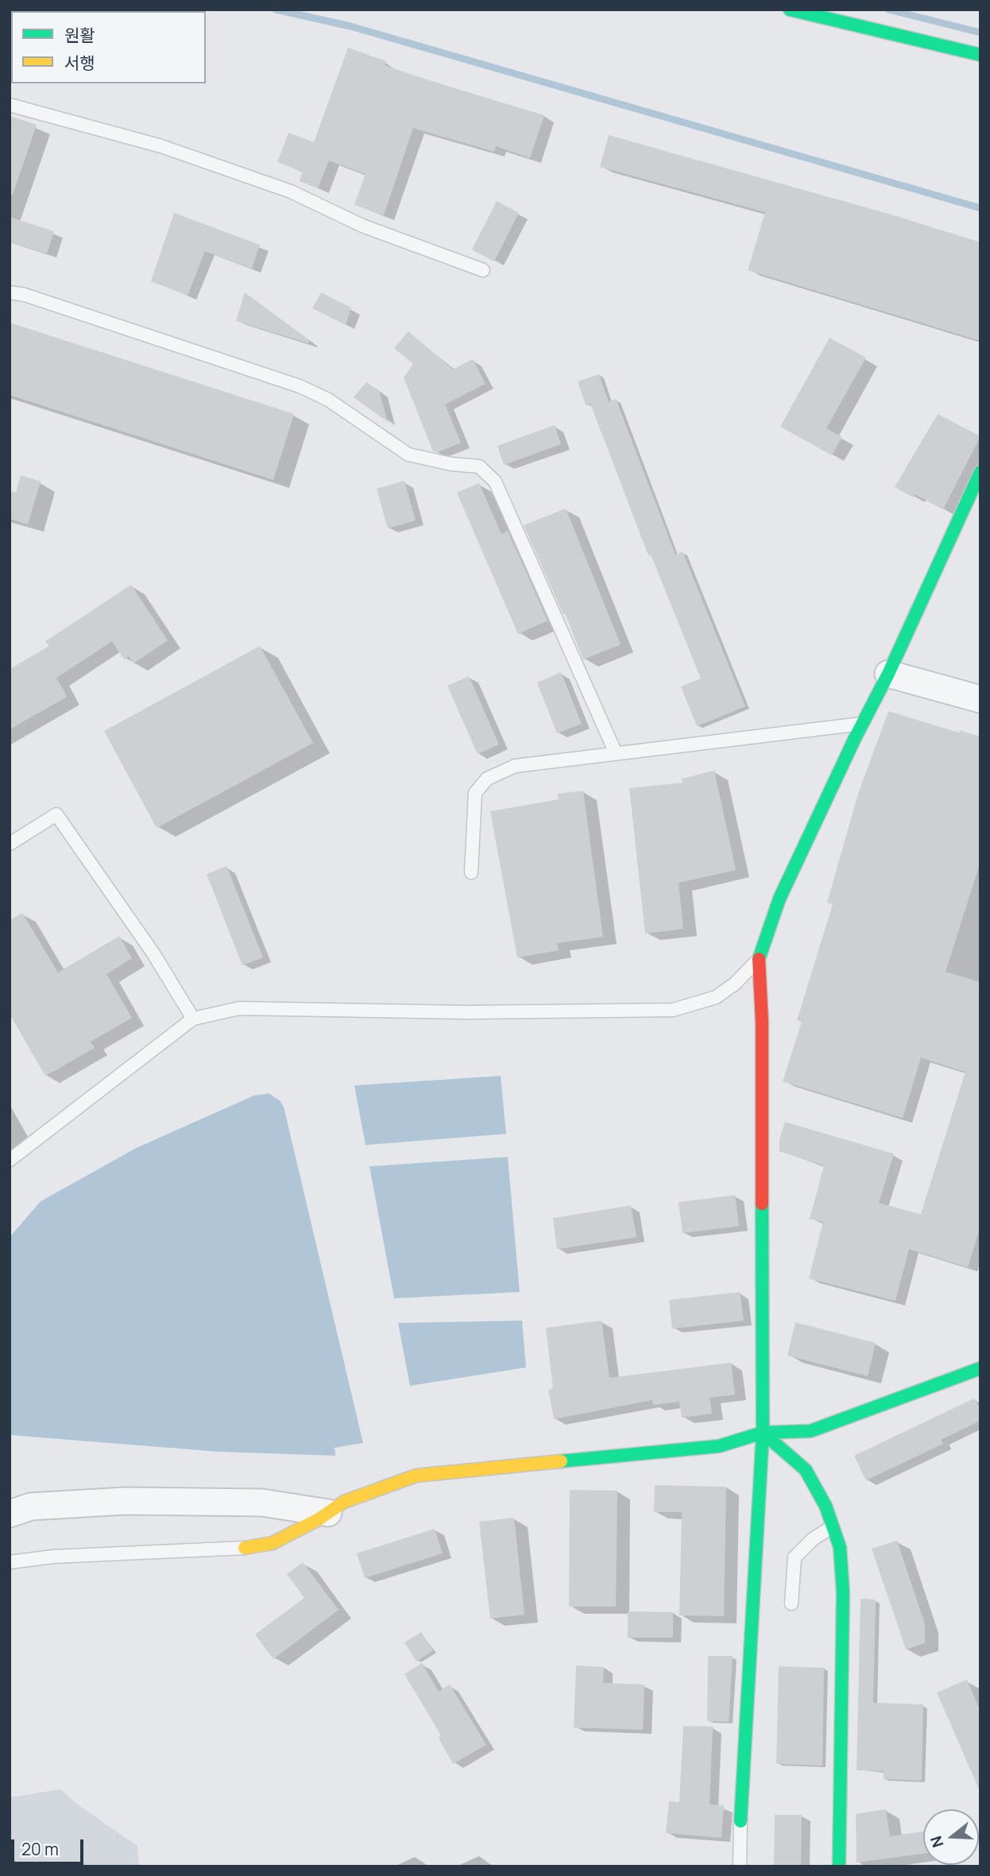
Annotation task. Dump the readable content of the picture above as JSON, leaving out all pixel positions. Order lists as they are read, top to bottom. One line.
{"legend":["원활","서행"],"scale_bar":"20 m","north":"left"}
